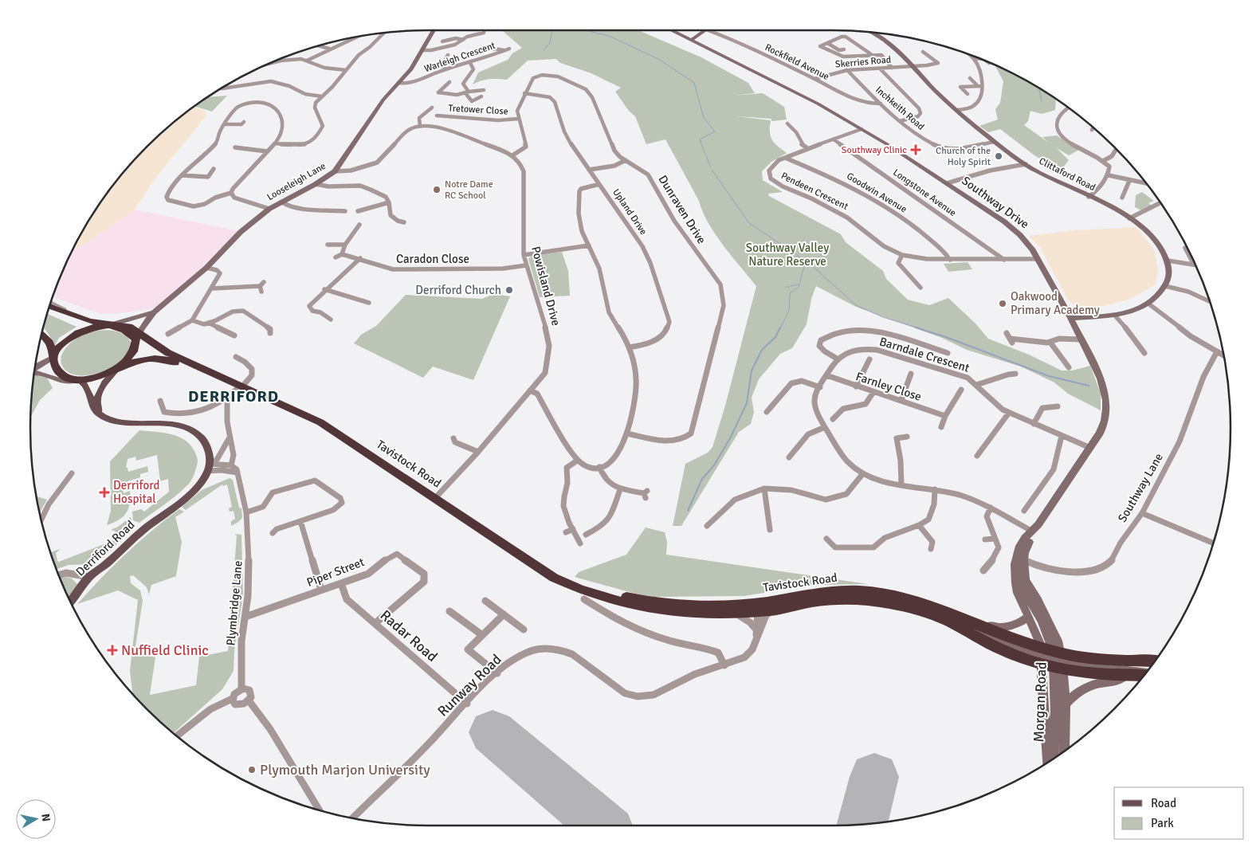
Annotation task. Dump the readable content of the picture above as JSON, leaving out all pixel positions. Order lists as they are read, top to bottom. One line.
{"streets":{"highway":["Tavistock Road"],"main road":["Derriford Road"],"street":["Warleigh Crescent","Rockfield Avenue","Skerries Road","Inchkeith Road","Tretower Close","Clittaford Road","Looseleigh Lane","Pendeen Crescent","Goodwin Avenue","Longstone Avenue","Southway Drive","Dunraven Drive","Upland Drive","Caradon Close","Powisland Drive","Barndale Crescent","Farnley Close","Southway Lane","Piper Street","Plymbridge Lane","Radar Road","Runway Road","Morgan Road"]},"crossings":[["Warleigh Crescent","Looseleigh Lane"],["Rockfield Avenue","Skerries Road"],["Rockfield Avenue","Inchkeith Road"],["Skerries Road","Inchkeith Road"],["Skerries Road","Clittaford Road"],["Inchkeith Road","Clittaford Road"],["Tretower Close","Dunraven Drive"],["Looseleigh Lane","Tavistock Road"],["Pendeen Crescent","Goodwin Avenue"],["Pendeen Crescent","Longstone Avenue"],["Pendeen Crescent","Southway Drive"],["Southway Drive","Barndale Crescent"],["Southway Drive","Tavistock Road"],["Southway Drive","Morgan Road"],["Dunraven Drive","Upland Drive"],["Dunraven Drive","Powisland Drive"],["Caradon Close","Powisland Drive"],["Powisland Drive","Tavistock Road"],["Tavistock Road","Runway Road"],["Tavistock Road","Morgan Road"],["Piper Street","Plymbridge Lane"],["Piper Street","Radar Road"],["Radar Road","Runway Road"]],"districts":["DERRIFORD"],"parks":["Southway Valley Nature Reserve"],"places":{"health":["Southway Clinic","Derriford Hospital","Nuffield Clinic"],"other":["Church of the Holy Spirit","Notre Dame RC School","Derriford Church","Oakwood Primary Academy","Plymouth Marjon University"]},"legend":["Road","Park"],"north":"right"}
